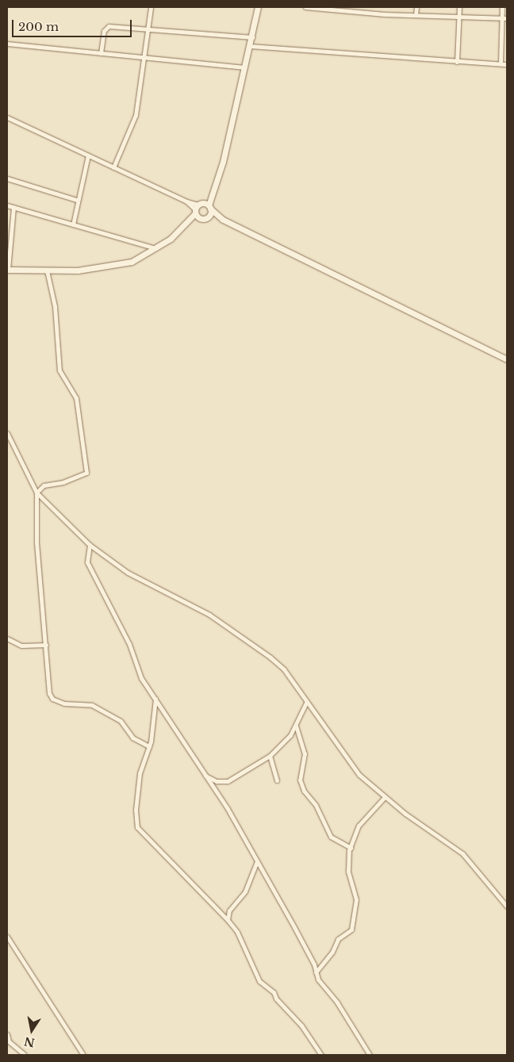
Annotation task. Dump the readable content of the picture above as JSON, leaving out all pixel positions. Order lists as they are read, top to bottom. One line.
{"scale_bar":"200 m","north":"bottom"}
